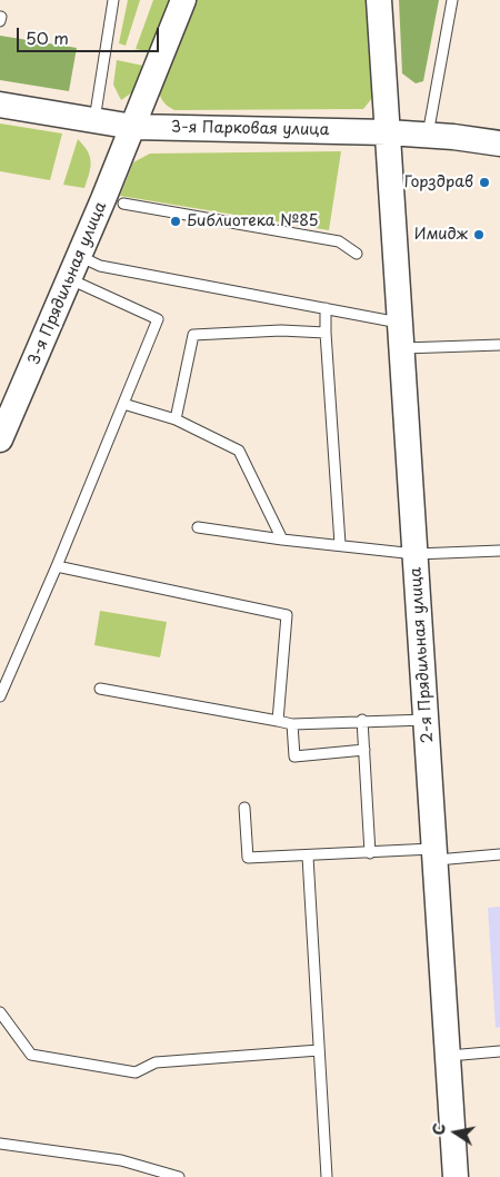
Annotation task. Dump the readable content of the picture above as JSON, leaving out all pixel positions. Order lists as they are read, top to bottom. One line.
{"streets":{"street":["3-я Парковая улица","3-я Прядильная улица","2-я Прядильная улица"]},"crossings":[["3-я Парковая улица","3-я Прядильная улица"],["3-я Парковая улица","2-я Прядильная улица"]],"places":["Горздрав","Библиотека №85","Имидж"],"scale_bar":"50 m","north":"left"}
